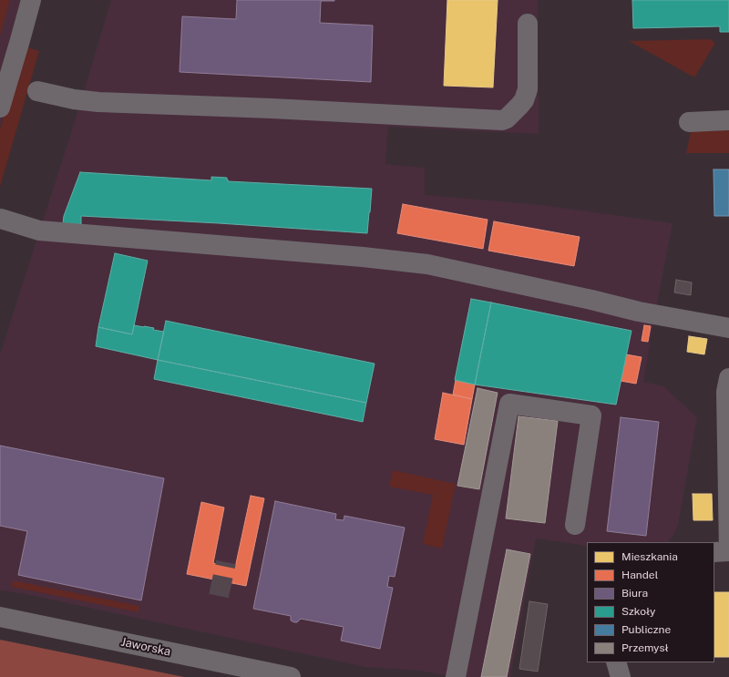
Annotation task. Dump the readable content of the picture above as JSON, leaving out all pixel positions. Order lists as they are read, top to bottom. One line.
{"streets":{"street":["Jaworska"]},"legend":["Mieszkania","Handel","Biura","Szkoły","Publiczne","Przemysł"]}
